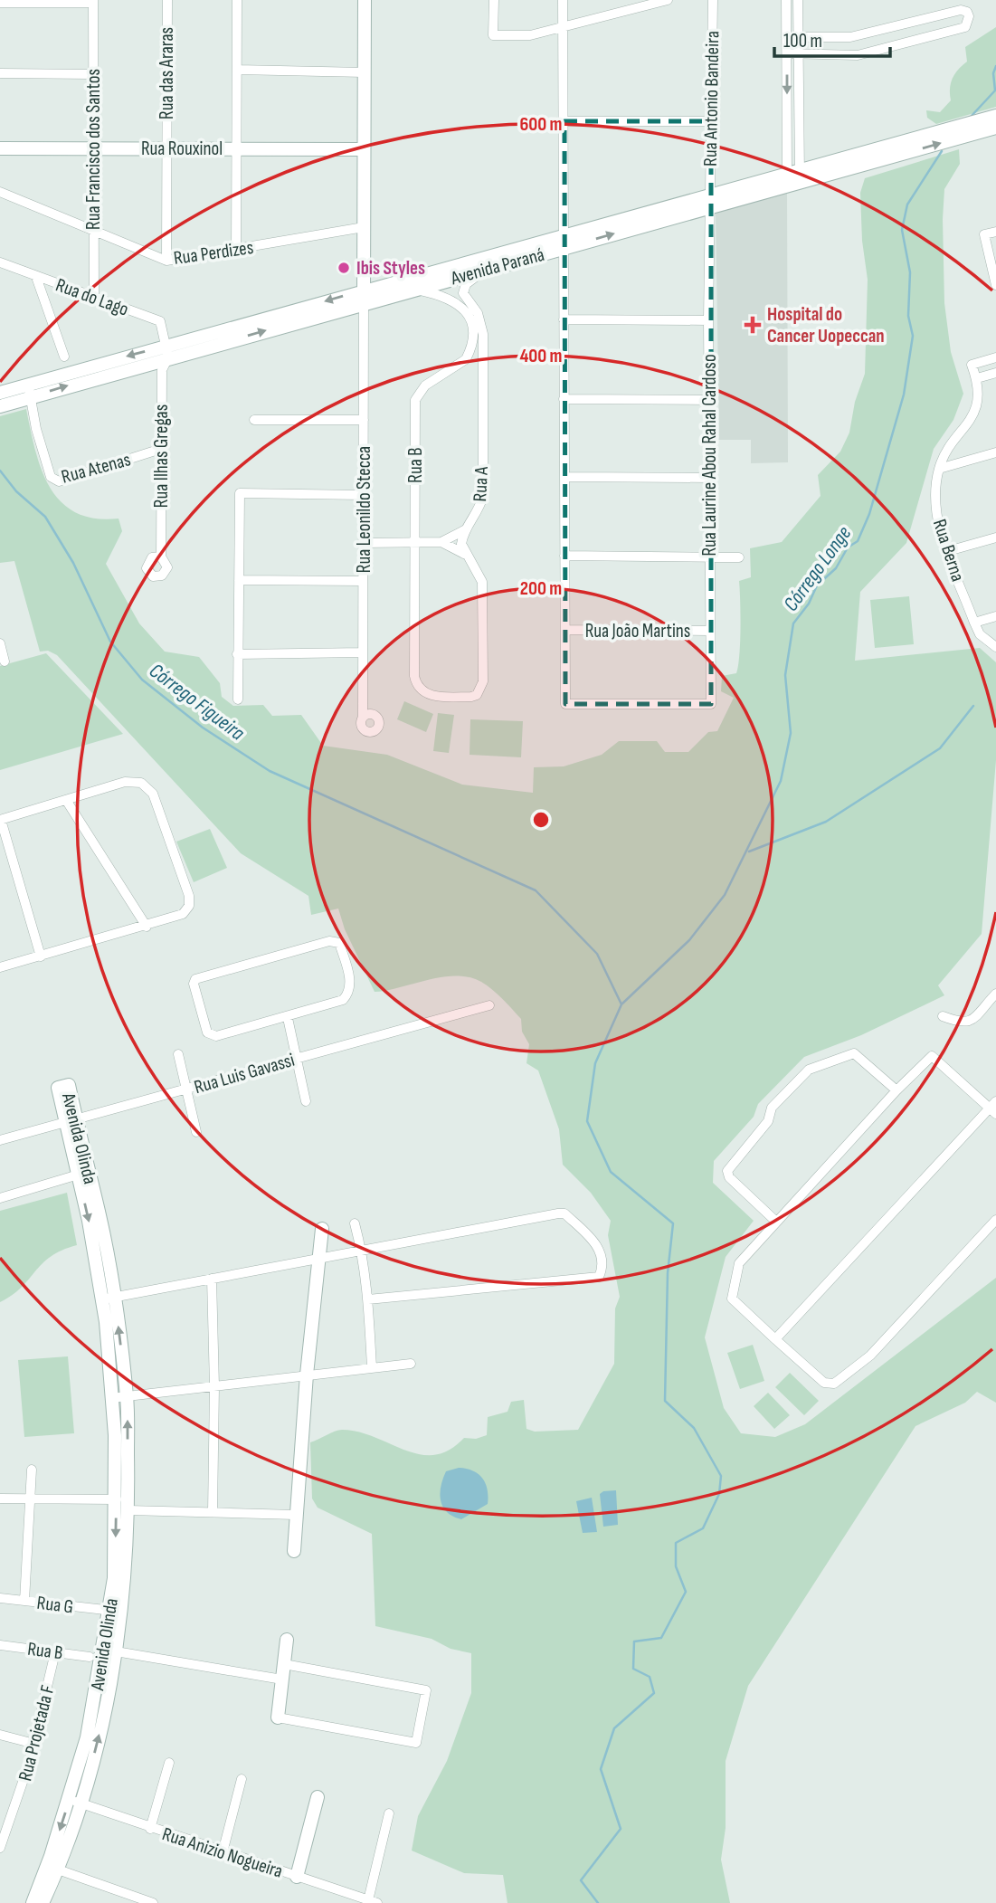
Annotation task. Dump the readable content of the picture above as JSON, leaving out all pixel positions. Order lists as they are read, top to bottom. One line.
{"streets":{"street":["Rua das Araras","Rua Antonio Bandeira","Rua Rouxinol","Rua Francisco dos Santos","Rua Perdizes","Avenida Paraná","Rua do Lago","Rua Laurine Abou Rahal Cardoso","Rua Ilhas Gregas","Rua B","Rua Atenas","Rua A","Rua Leonildo Stecca","Rua Berna","Rua João Martins","Rua Luis Gavassi","Avenida Olinda","Rua G","Rua Projetada F","Rua Anizio Nogueira"]},"crossings":[["Rua das Araras","Rua Rouxinol"],["Rua das Araras","Rua Perdizes"],["Rua Antonio Bandeira","Avenida Paraná"],["Rua Antonio Bandeira","Rua Laurine Abou Rahal Cardoso"],["Rua Rouxinol","Rua Francisco dos Santos"],["Rua Rouxinol","Rua Leonildo Stecca"],["Rua Francisco dos Santos","Rua Perdizes"],["Rua Francisco dos Santos","Rua do Lago"],["Rua Perdizes","Rua Leonildo Stecca"],["Avenida Paraná","Rua do Lago"],["Avenida Paraná","Rua Laurine Abou Rahal Cardoso"],["Avenida Paraná","Rua Ilhas Gregas"],["Avenida Paraná","Rua Atenas"],["Avenida Paraná","Rua Leonildo Stecca"],["Rua do Lago","Rua Ilhas Gregas"],["Rua Laurine Abou Rahal Cardoso","Rua João Martins"],["Rua Ilhas Gregas","Rua Atenas"],["Rua B","Rua A"],["Rua B","Rua Projetada F"],["Rua Luis Gavassi","Avenida Olinda"],["Avenida Olinda","Rua G"],["Avenida Olinda","Rua Anizio Nogueira"]],"water":["Córrego Longe","Córrego Figueira"],"places":{"other":["Ibis Styles"],"health":["Hospital do Cancer Uopeccan"]},"scale_bar":"100 m","rings":["600 m","400 m","200 m"]}
